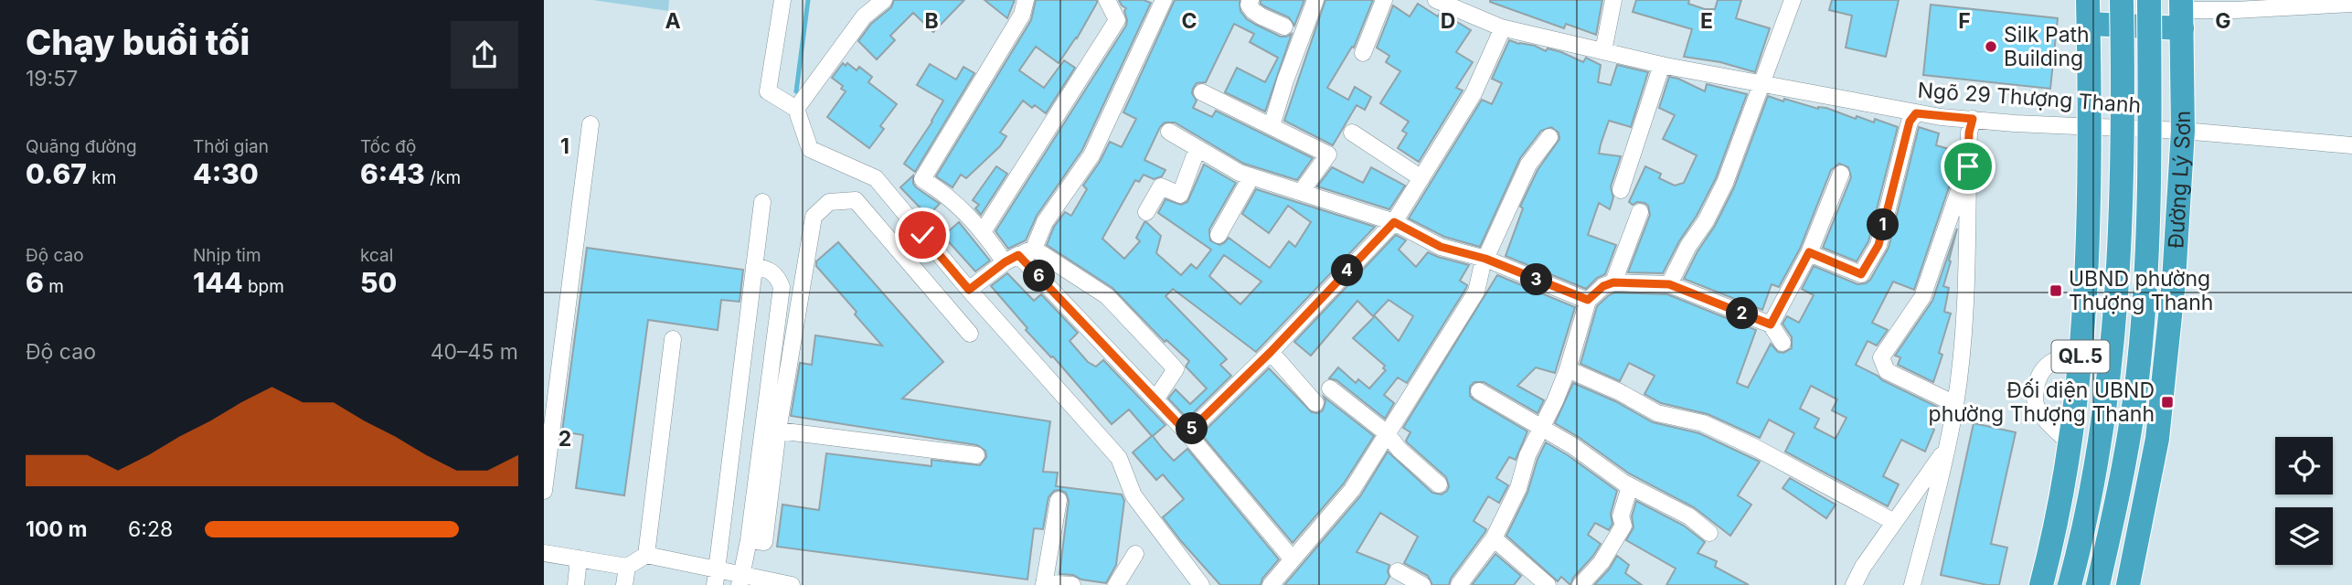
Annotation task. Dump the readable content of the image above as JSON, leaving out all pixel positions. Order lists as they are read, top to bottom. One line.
{"streets":{"highway":["Đường Lý Sơn","QL.5"],"street":["Ngõ 29 Thượng Thanh"]},"crossings":[["Ngõ 29 Thượng Thanh","Đường Lý Sơn"],["Ngõ 29 Thượng Thanh","QL.5"]],"places":{"other":["Silk Path Building"],"transit":["UBND phường Thượng Thanh","Đối diện UBND phường Thượng Thanh"]},"page":{"heading":["Chạy buổi tối","19:57"],"stats":[["Quãng đường","0.67 km"],["Thời gian","4:30"],["Tốc độ","6:43 /km"],["Độ cao","6 m"],["Nhịp tim","144 bpm"],["kcal","50"]],"pins":["1","4","6","3","2","5"],"chart":["Độ cao","40–45 m"],"list":[{"name":"100 m","note":"6:28"}]},"grid":{"columns":["A","B","C","D","E","F","G"],"rows":["1","2"]}}
